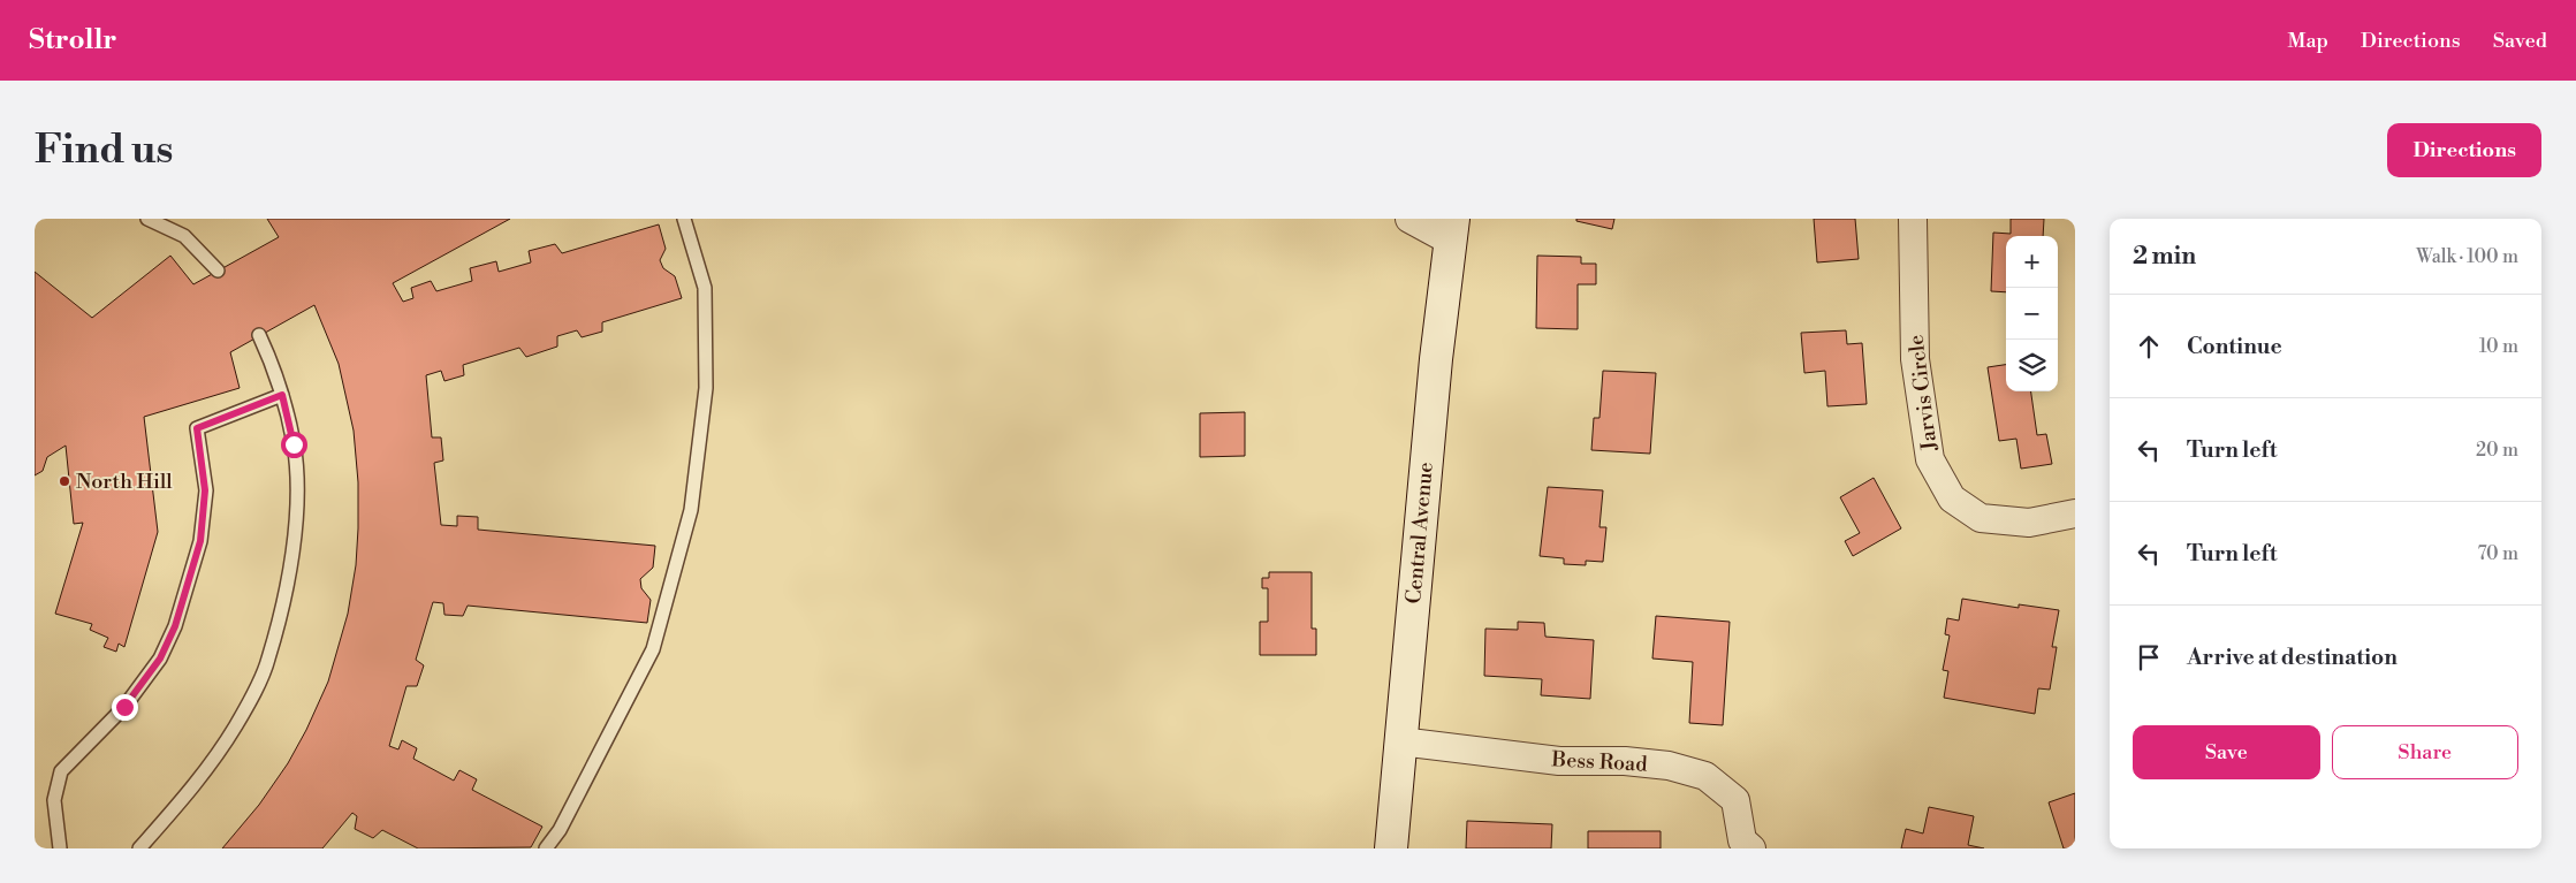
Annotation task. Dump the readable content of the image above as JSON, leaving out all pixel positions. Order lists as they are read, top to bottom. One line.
{"streets":{"main road":["Central Avenue"],"street":["Jarvis Circle","Bess Road"]},"crossings":[["Central Avenue","Bess Road"]],"places":["North Hill"],"page":{"header":"Strollr","nav":["Map","Directions","Saved"],"buttons":["Directions",["Save","Share"]],"title":"Find us","heading":["2 min","Walk · 100 m"],"map_buttons":["+","−"],"list":[["Continue","10 m"],["Turn left","20 m"],["Turn left","70 m"],"Arrive at destination"]}}
